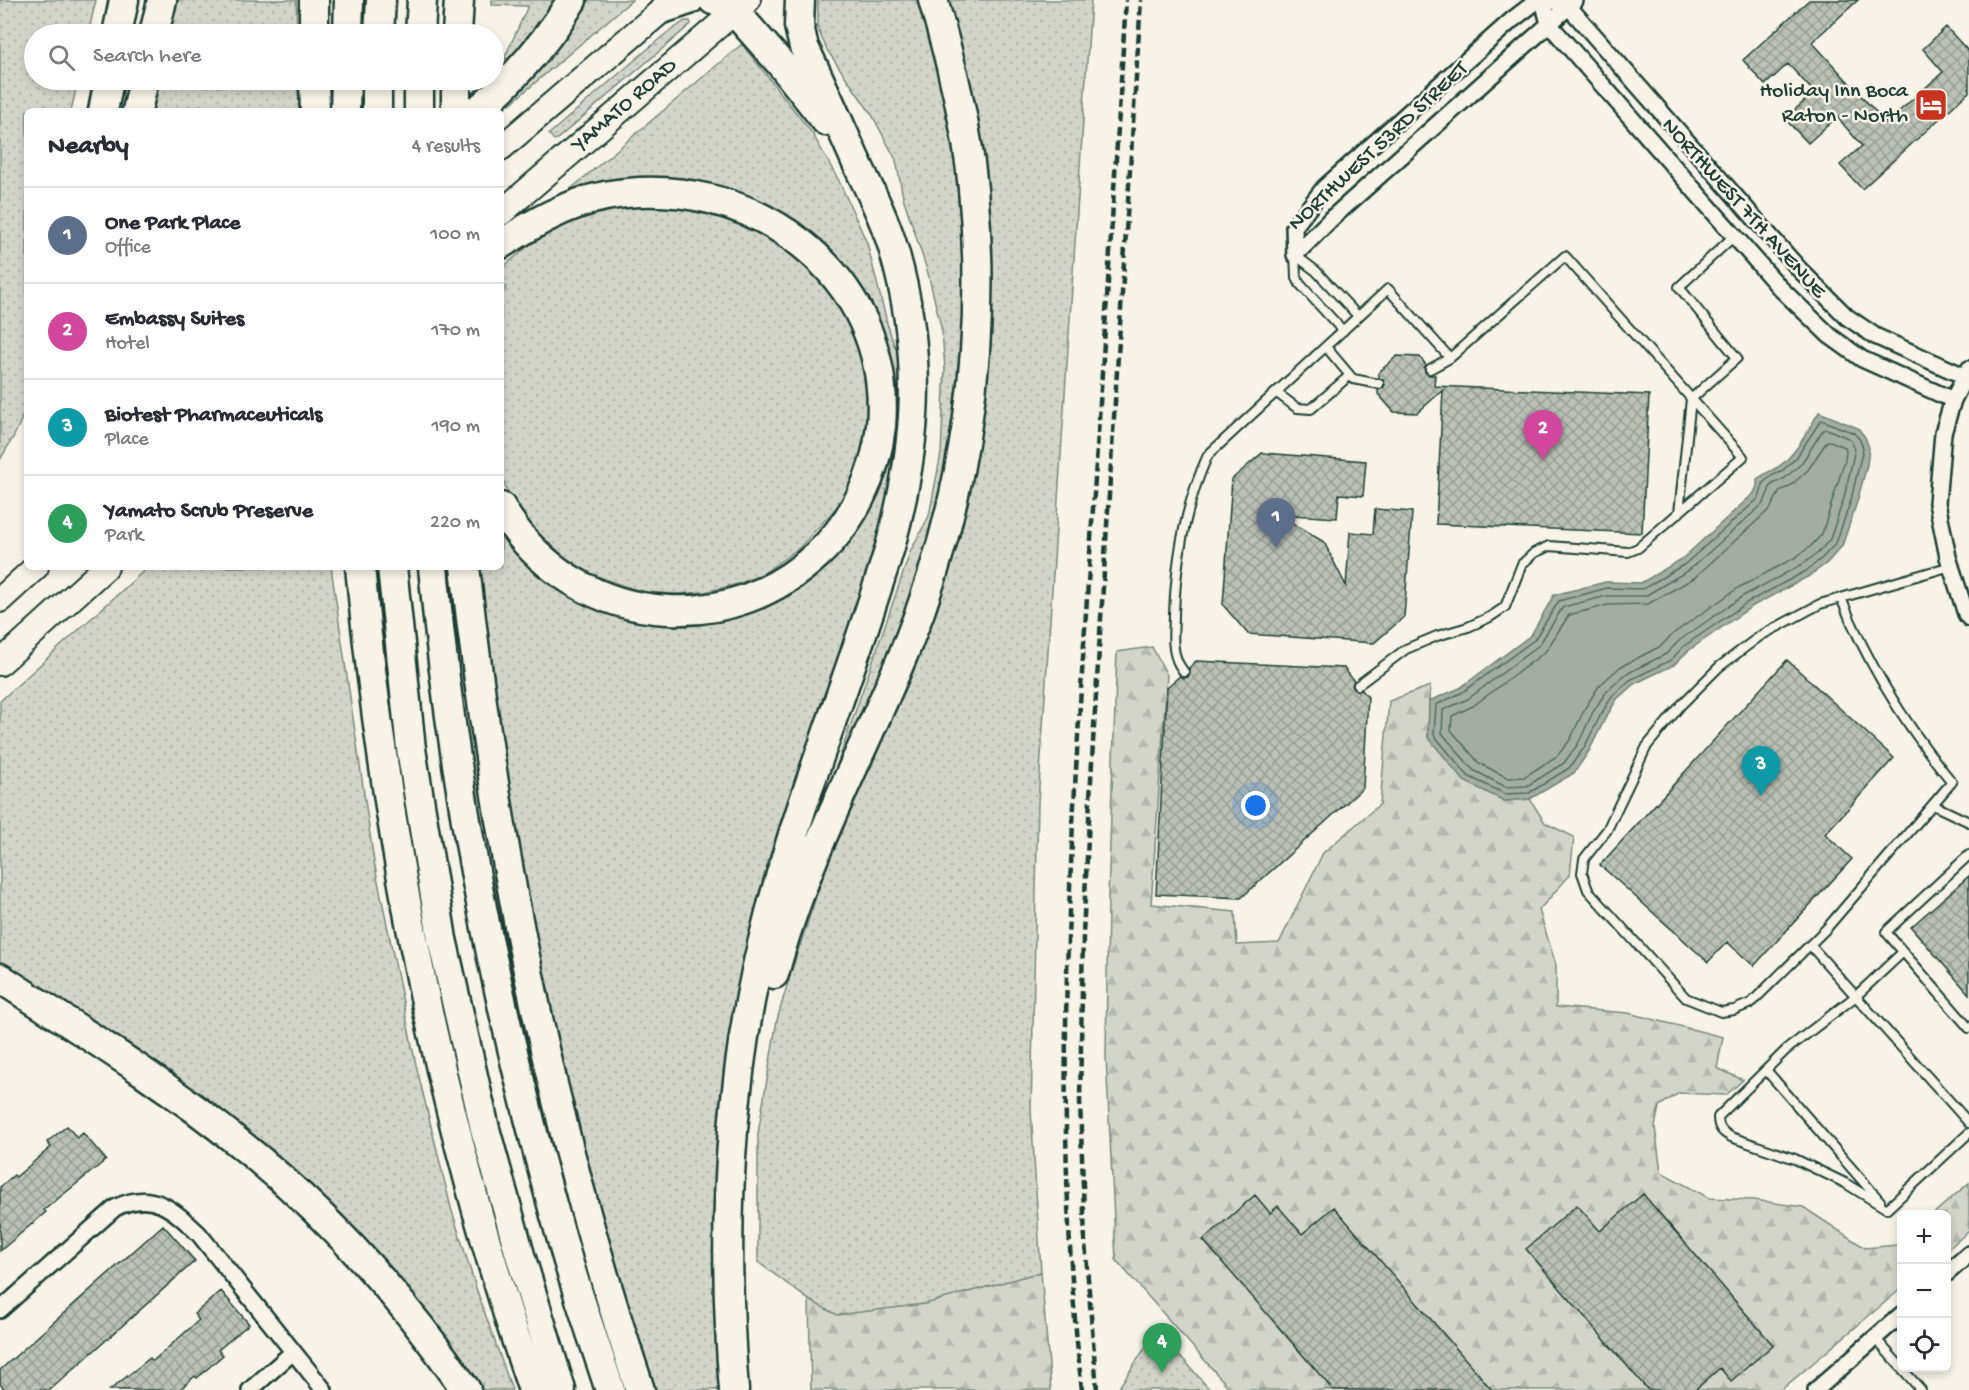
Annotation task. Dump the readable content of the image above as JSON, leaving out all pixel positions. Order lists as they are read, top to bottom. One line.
{"streets":{"main road":["YAMATO ROAD"],"street":["NORTHWEST 53RD STREET","NORTHWEST 7TH AVENUE"]},"crossings":[["NORTHWEST 53RD STREET","NORTHWEST 7TH AVENUE"]],"places":{"hotel":["Holiday Inn Boca Raton - North"]},"page":{"search":"Search here","heading":["Nearby","4 results"],"list":[{"mark":"1","name":"One Park Place","note":"Office","value":"100 m"},{"mark":"2","name":"Embassy Suites","note":"Hotel","value":"170 m"},{"mark":"3","name":"Biotest Pharmaceuticals","note":"Place","value":"190 m"},{"mark":"4","name":"Yamato Scrub Preserve","note":"Park","value":"220 m"}],"pins":["2","1","3","4"],"map_buttons":["+","−"]}}
